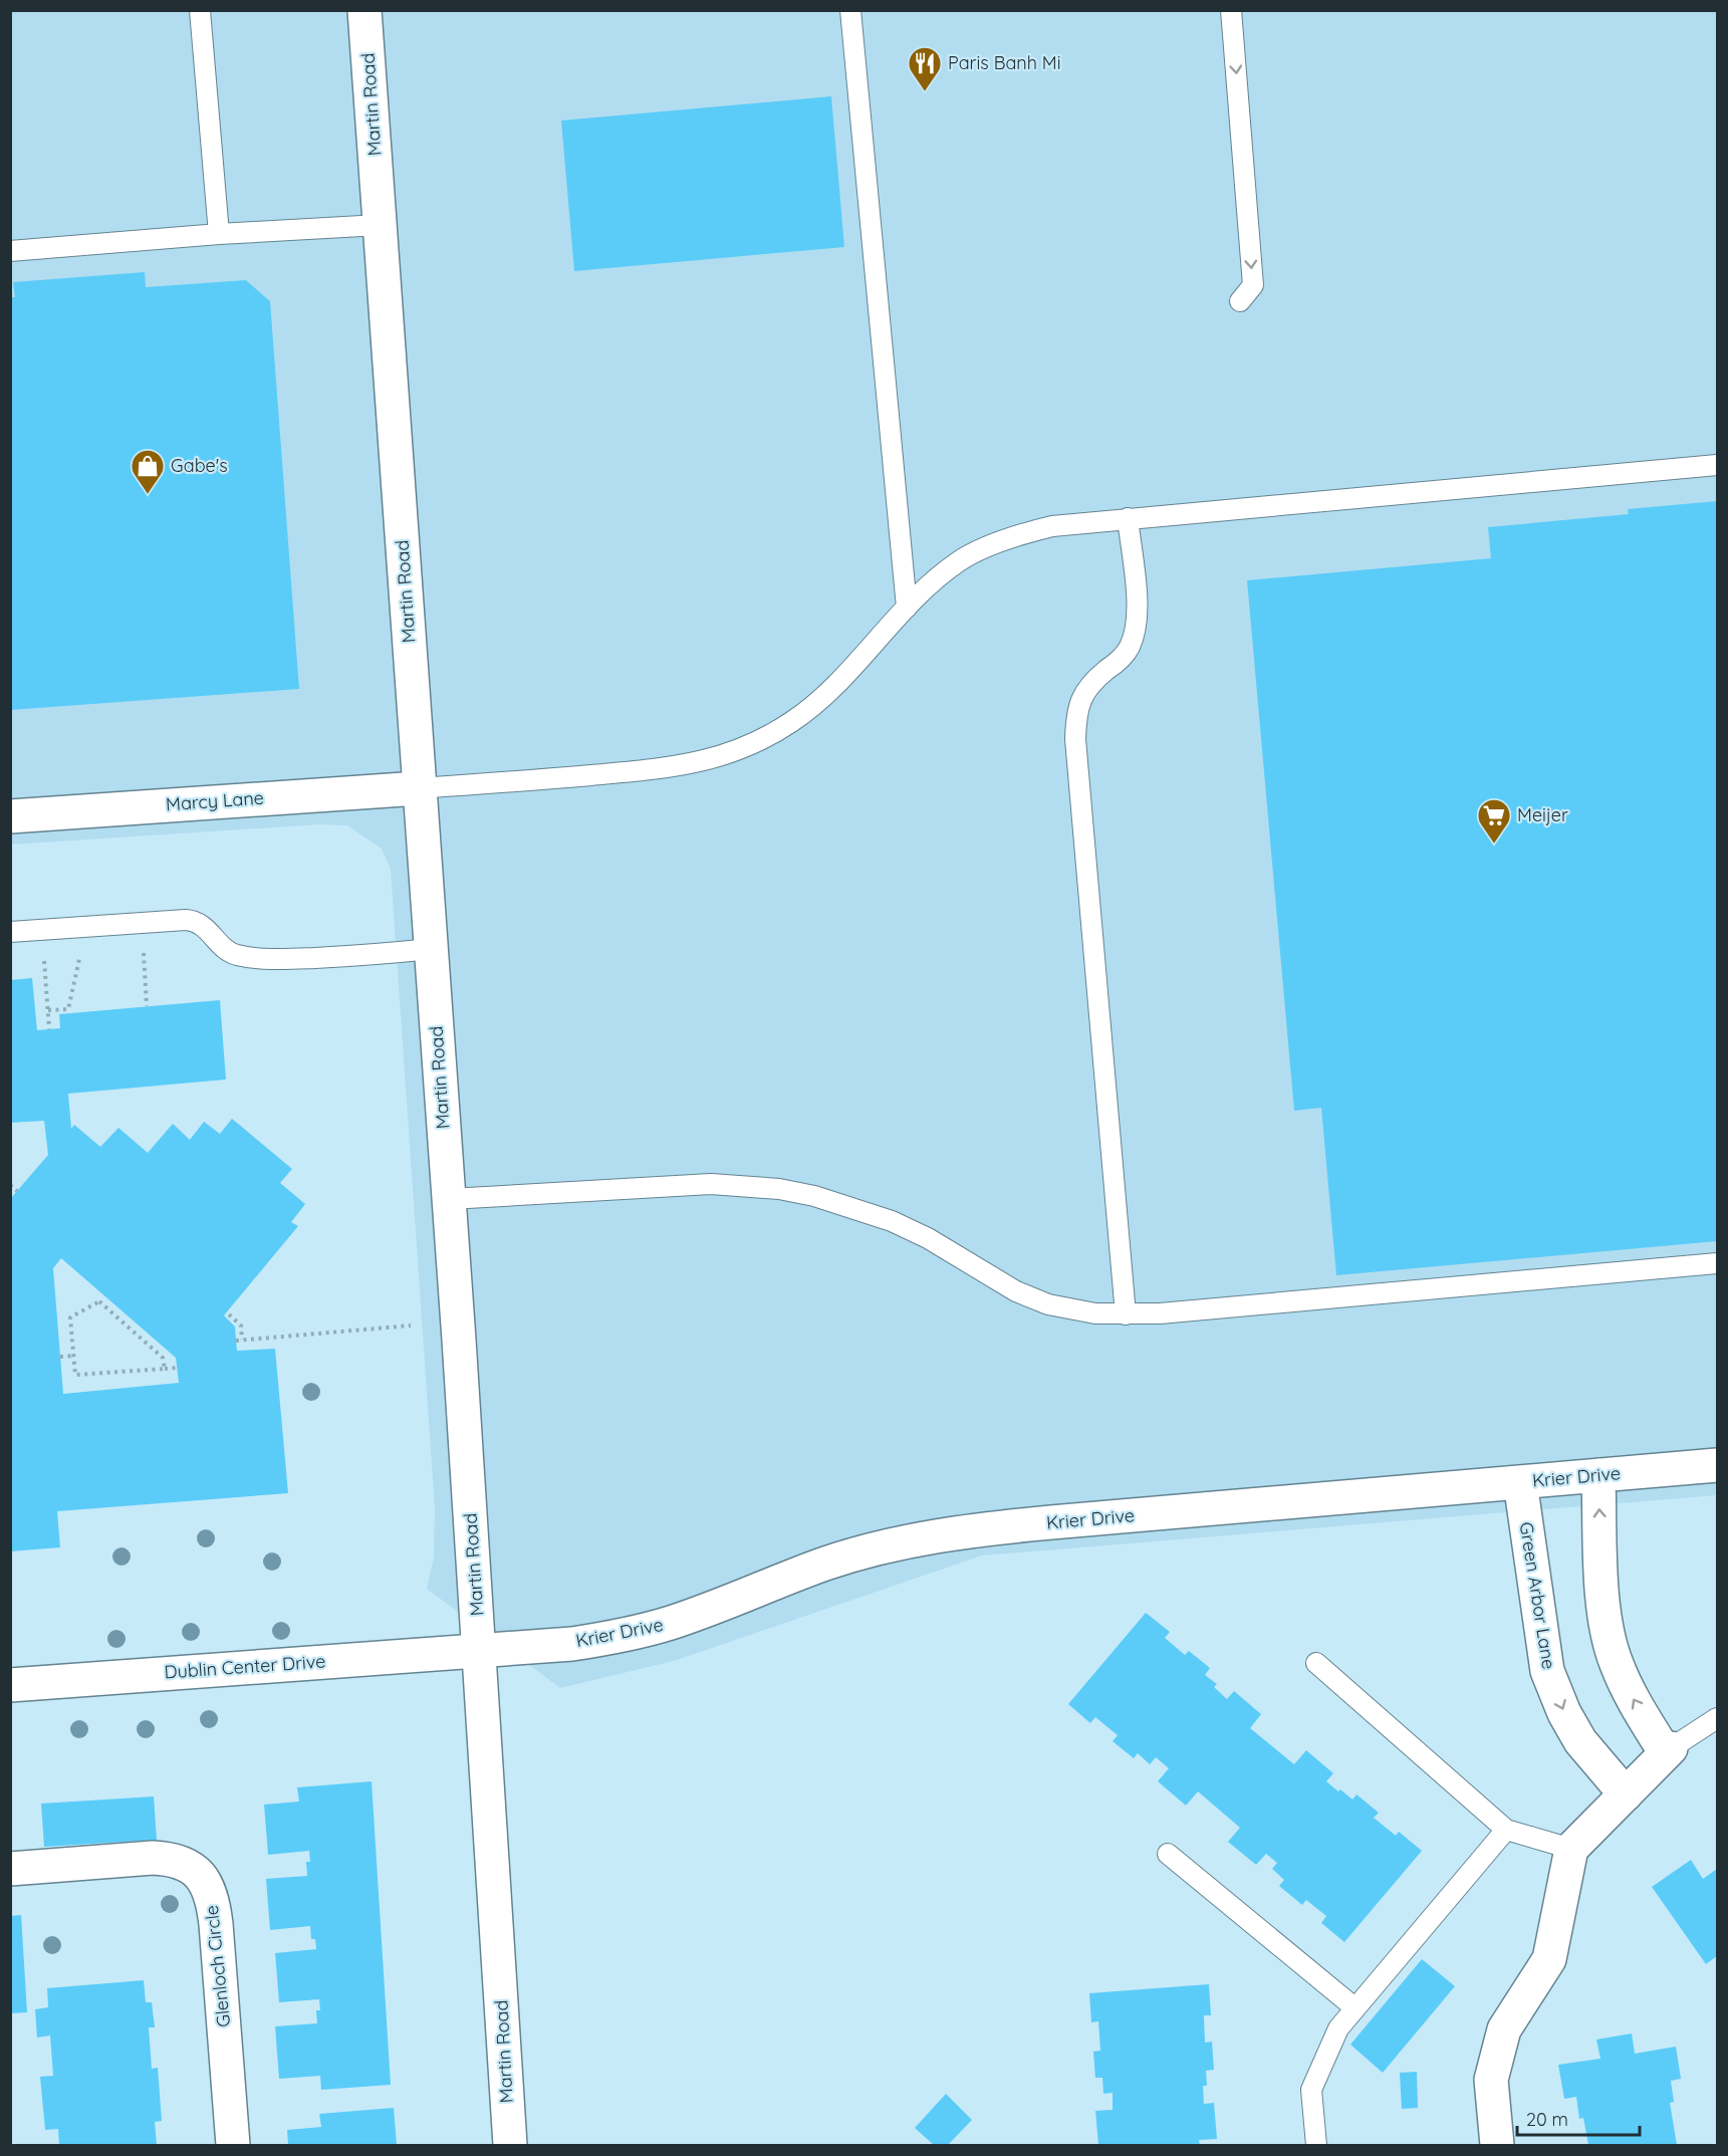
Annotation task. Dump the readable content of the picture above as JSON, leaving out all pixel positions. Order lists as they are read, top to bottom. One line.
{"streets":{"street":["Martin Road","Marcy Lane","Krier Drive","Green Arbor Lane","Dublin Center Drive","Glenloch Circle"]},"crossings":[["Martin Road","Marcy Lane"],["Martin Road","Krier Drive"],["Martin Road","Dublin Center Drive"],["Krier Drive","Green Arbor Lane"],["Krier Drive","Dublin Center Drive"]],"places":{"restaurant":["Paris Banh Mi"],"shop":["Gabe's"],"supermarket":["Meijer"]},"scale_bar":"20 m"}
